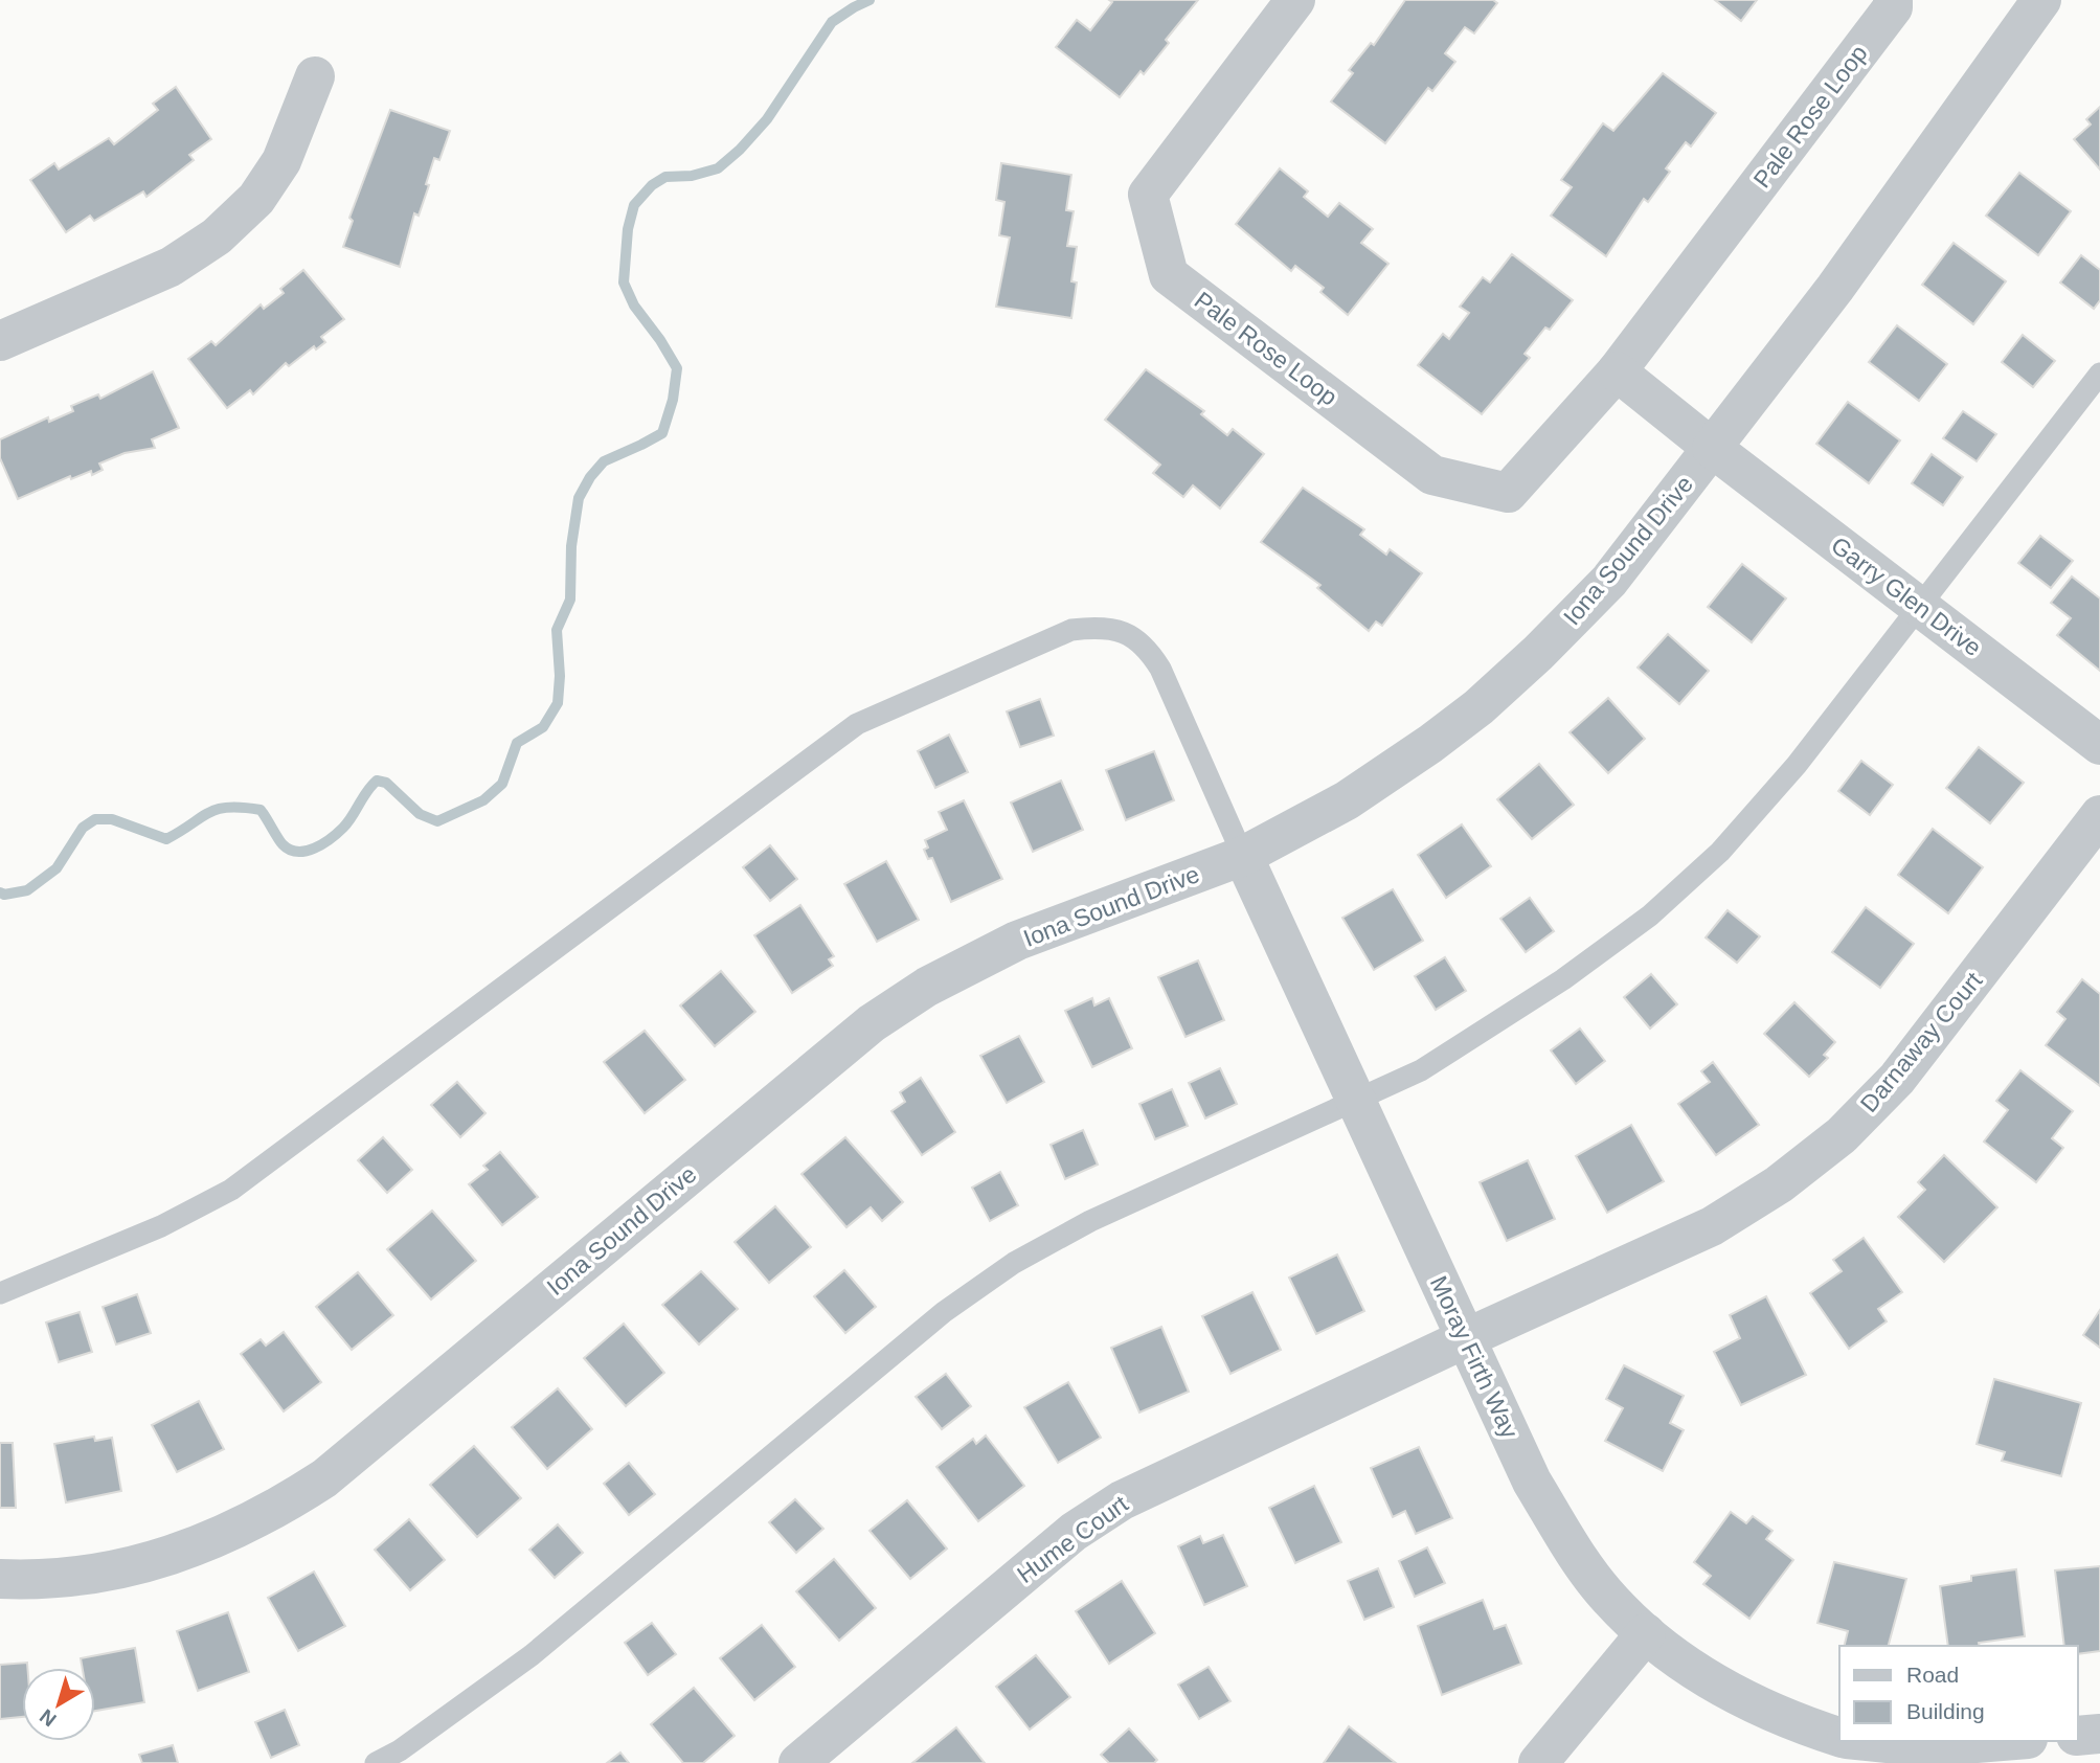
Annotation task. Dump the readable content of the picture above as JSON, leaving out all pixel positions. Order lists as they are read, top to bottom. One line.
{"streets":{"street":["Pale Rose Loop","Iona Sound Drive","Garry Glen Drive","Darnaway Court","Moray Firth Way","Hume Court"]},"crossings":[["Iona Sound Drive","Garry Glen Drive"],["Iona Sound Drive","Moray Firth Way"],["Darnaway Court","Moray Firth Way"],["Darnaway Court","Hume Court"],["Moray Firth Way","Hume Court"]],"legend":["Road","Building"],"north":"bottom left"}
